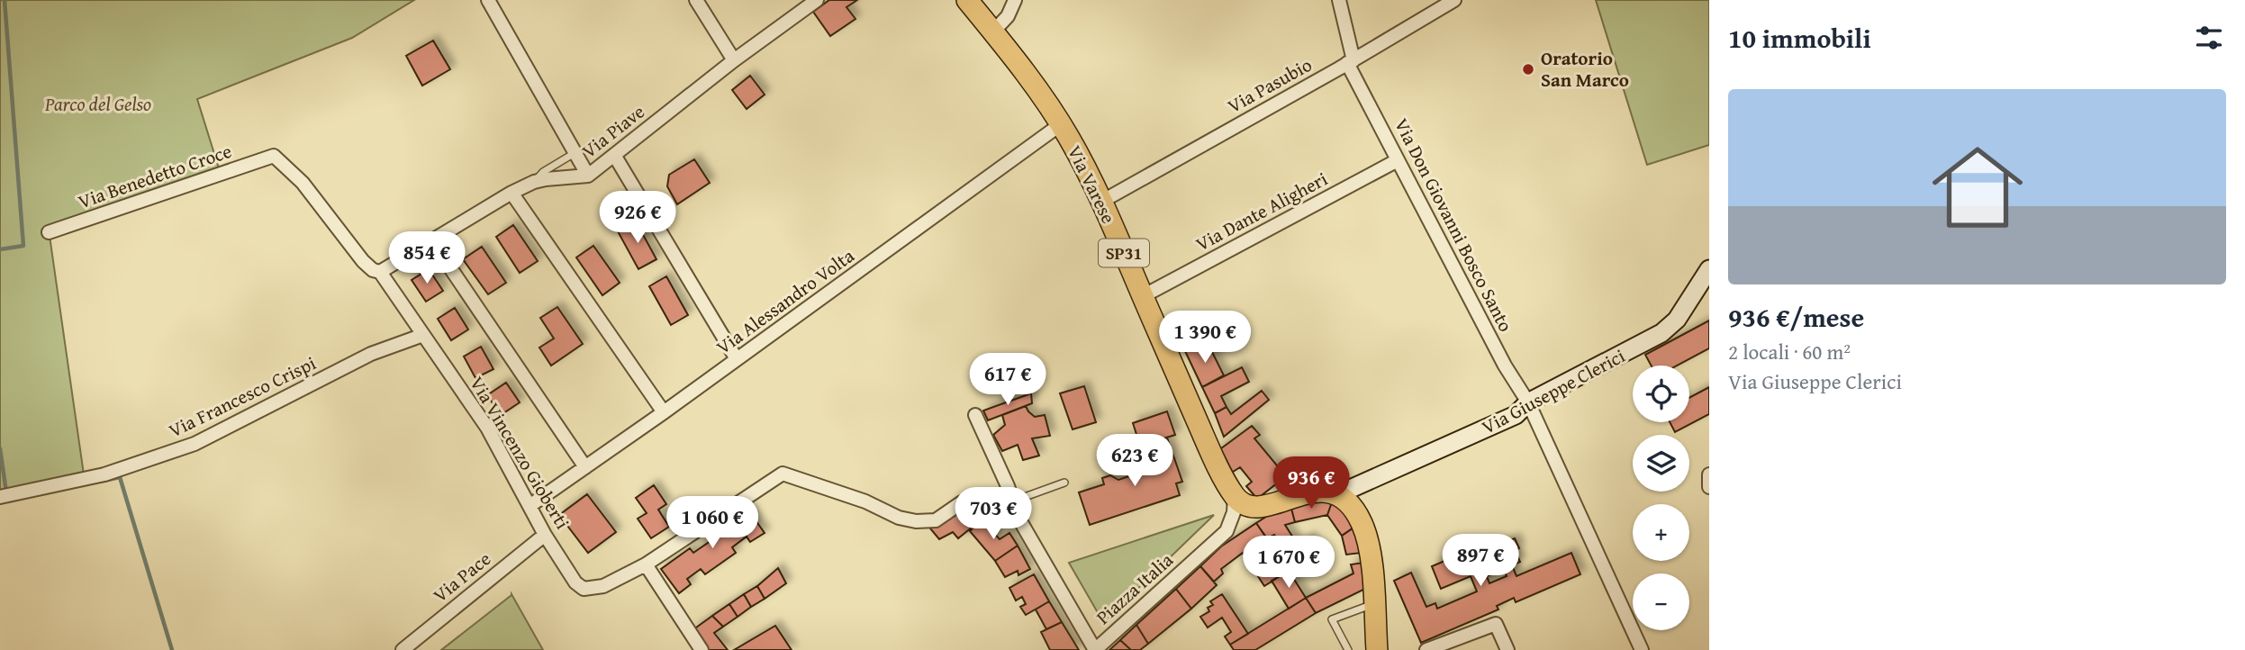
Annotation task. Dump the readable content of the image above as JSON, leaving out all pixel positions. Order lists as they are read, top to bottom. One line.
{"streets":{"main road":["Via Varese","SP31","Via Giuseppe Clerici"],"street":["Via Pasubio","Via Piave","Via Benedetto Croce","Via Dante Aligheri","Via Don Giovanni Bosco Santo","Via Alessandro Volta","Via Francesco Crispi","Via Vincenzo Gioberti","Via Pace","Piazza Italia"]},"crossings":[["Via Pasubio","Via Varese"],["Via Pasubio","Via Don Giovanni Bosco Santo"],["Via Piave","Via Vincenzo Gioberti"],["Via Benedetto Croce","Via Vincenzo Gioberti"],["Via Varese","Via Dante Aligheri"],["Via Varese","Via Alessandro Volta"],["Via Varese","Via Giuseppe Clerici"],["Via Varese","Piazza Italia"],["Via Dante Aligheri","Via Don Giovanni Bosco Santo"],["Via Don Giovanni Bosco Santo","Via Giuseppe Clerici"],["Via Alessandro Volta","Via Vincenzo Gioberti"],["Via Giuseppe Clerici","Piazza Italia"],["Via Francesco Crispi","Via Vincenzo Gioberti"],["Via Vincenzo Gioberti","Via Pace"]],"parks":["Parco del Gelso"],"places":["Oratorio San Marco"],"page":{"heading":"10 immobili","list":[{"name":"936 €/mese","note":"2 locali · 60 m² · Via Giuseppe Clerici"}],"price":["926 €","854 €","1 390 €","617 €","623 €","936 €","703 €","1 060 €","897 €","1 670 €"],"map_buttons":["+","−"]}}
